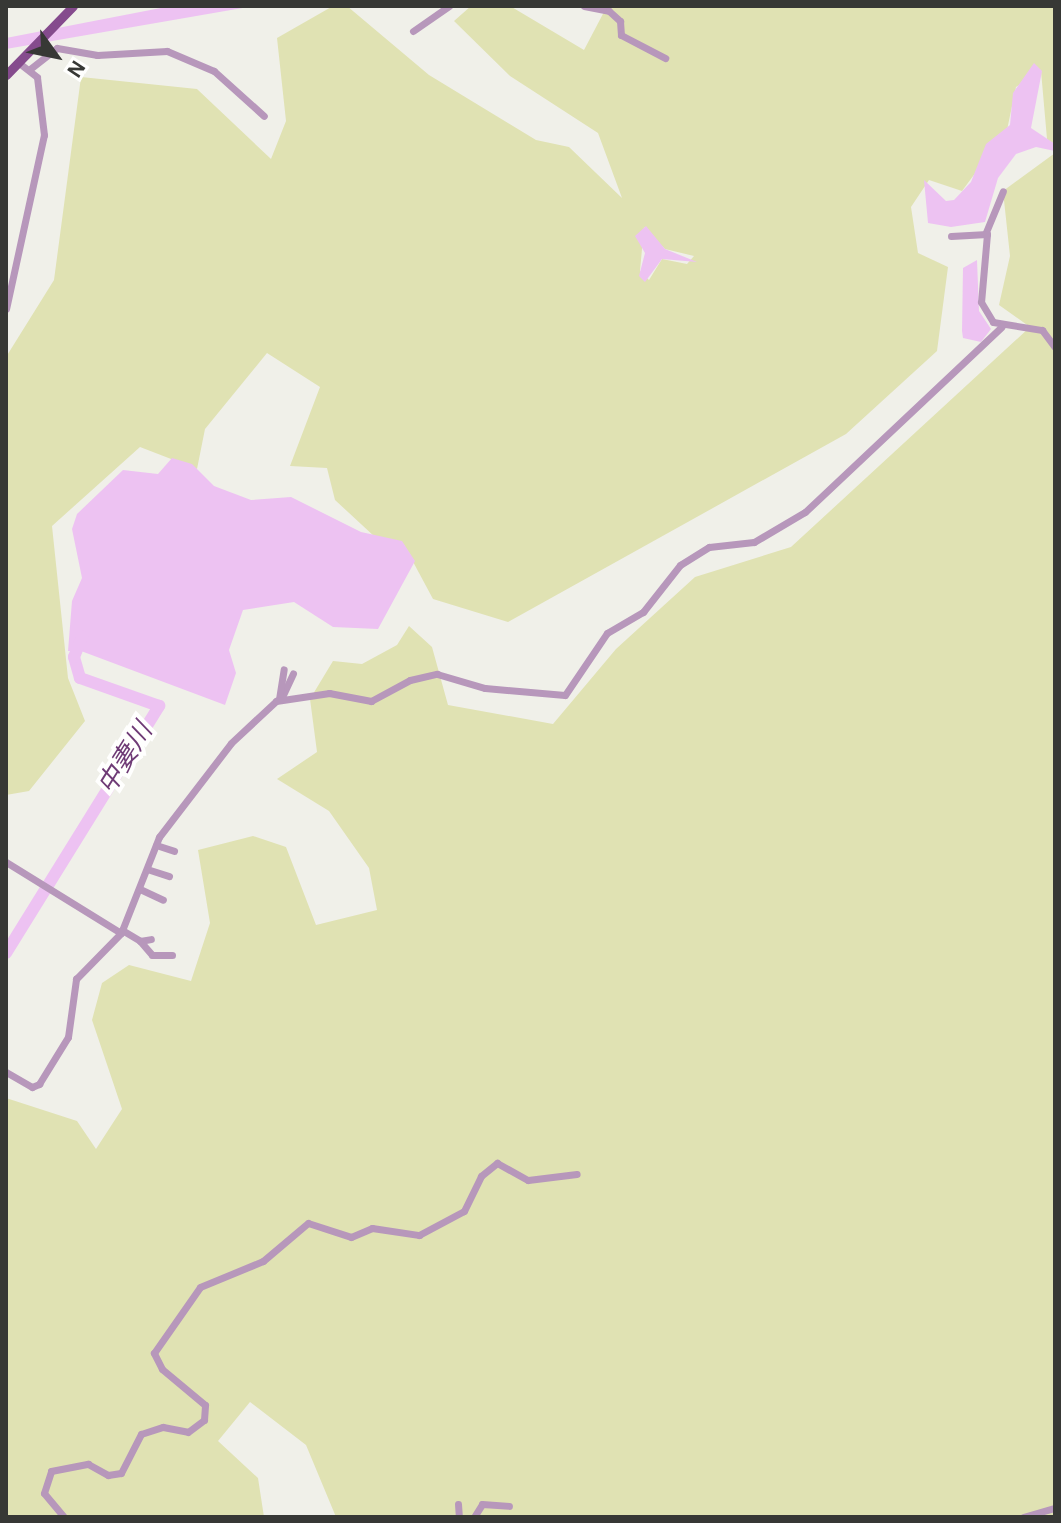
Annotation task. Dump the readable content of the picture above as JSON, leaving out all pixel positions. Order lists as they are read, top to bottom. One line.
{"water":["中妻川"],"north":"bottom right"}
